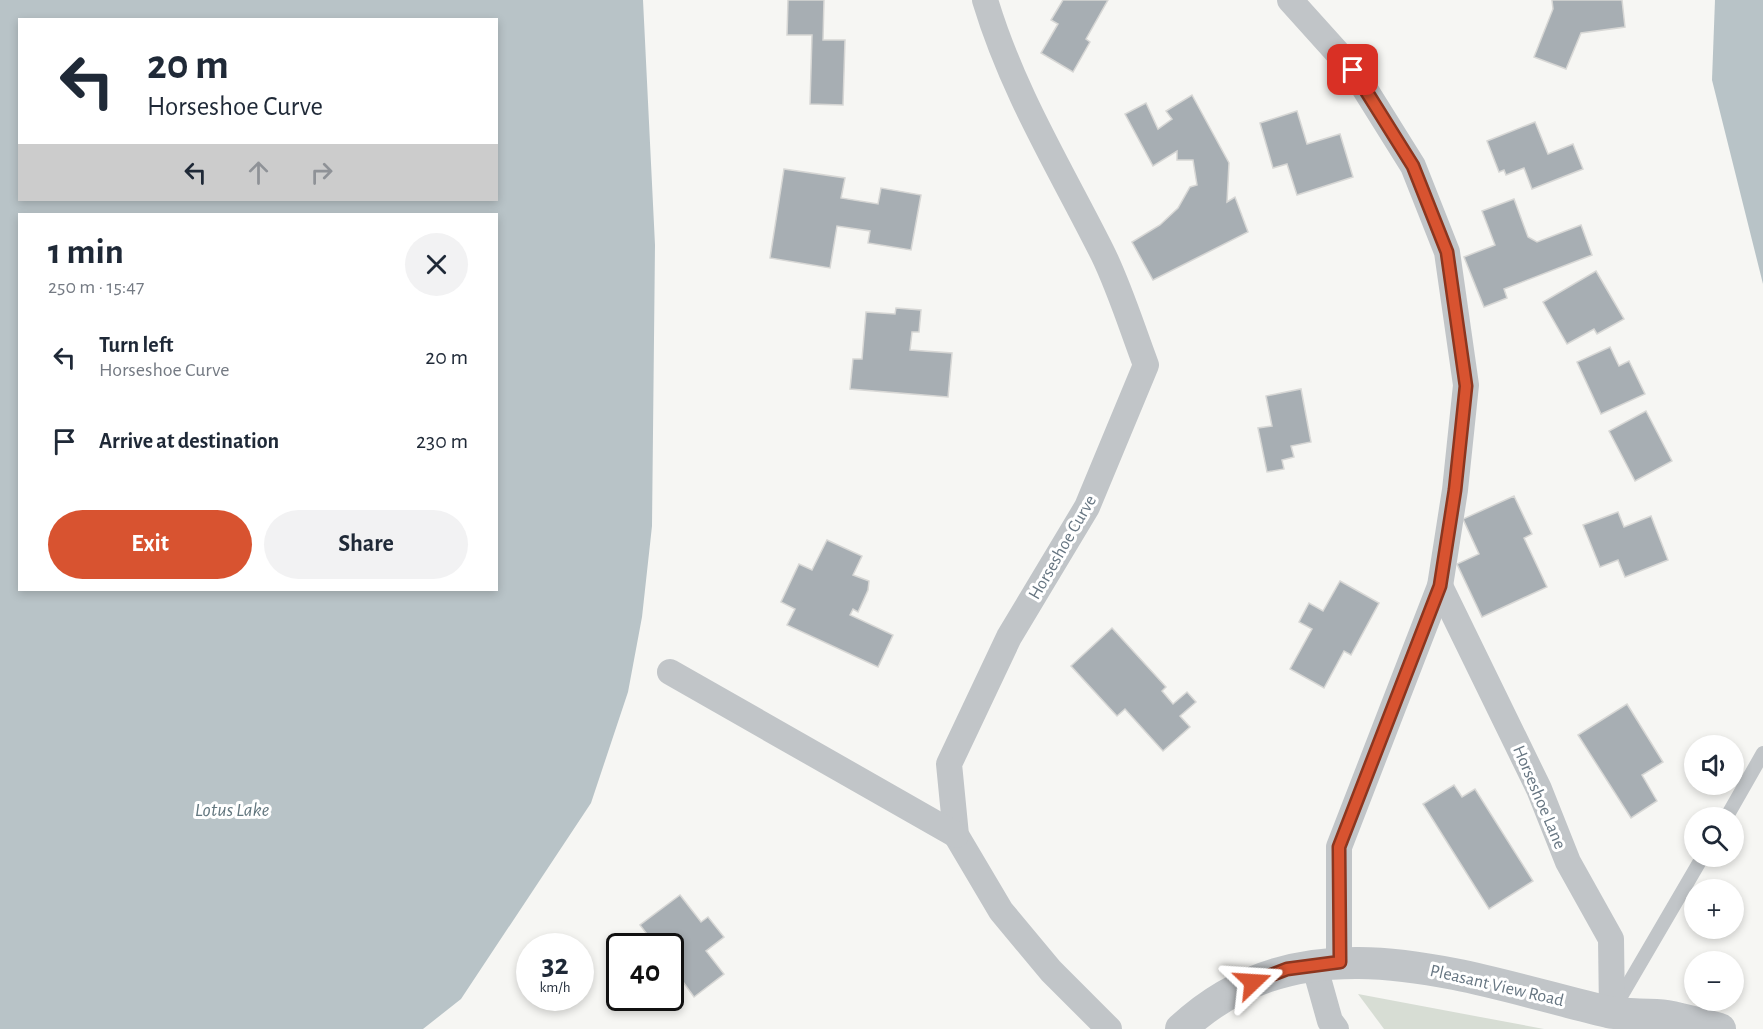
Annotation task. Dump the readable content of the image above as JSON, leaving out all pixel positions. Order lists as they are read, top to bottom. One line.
{"streets":{"street":["Horseshoe Curve","Horseshoe Lane","Pleasant View Road"]},"crossings":[["Horseshoe Lane","Pleasant View Road"]],"water":["Lotus Lake"],"page":{"turn":["20 m","Horseshoe Curve"],"heading":["1 min","250 m · 15:47"],"list":[{"name":"Turn left","note":"Horseshoe Curve","value":"20 m"},{"name":"Arrive at destination","value":"230 m"}],"buttons":["Exit","Share"],"map_buttons":["+","−"],"speed":"32 km/h","limit":"40"}}
